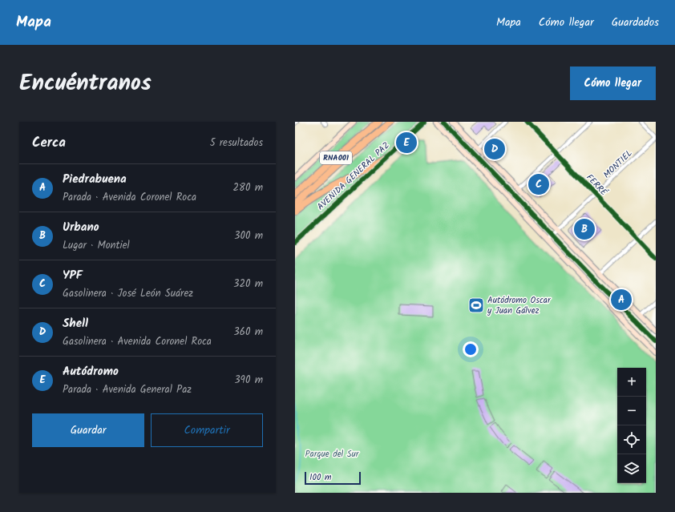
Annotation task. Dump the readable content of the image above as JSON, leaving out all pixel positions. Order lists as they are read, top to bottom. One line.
{"streets":{"highway":["RNA001","AVENIDA GENERAL PAZ"],"street":["MONTIEL","FERRÉ"]},"crossings":[["MONTIEL","FERRÉ"]],"parks":["Parque del Sur"],"places":{"sports":["Autódromo Oscar y Juan Gálvez"]},"scale_bar":"100 m","page":{"header":"Mapa","nav":["Mapa","Cómo llegar","Guardados"],"title":"Encuéntranos","buttons":["Cómo llegar",["Guardar","Compartir"]],"heading":["Cerca","5 resultados"],"pins":["E","D","C","B","A"],"list":[{"mark":"A","name":"Piedrabuena","note":"Parada · Avenida Coronel Roca","value":"280 m"},{"mark":"B","name":"Urbano","note":"Lugar · Montiel","value":"300 m"},{"mark":"C","name":"YPF","note":"Gasolinera · José León Suárez","value":"320 m"},{"mark":"D","name":"Shell","note":"Gasolinera · Avenida Coronel Roca","value":"360 m"},{"mark":"E","name":"Autódromo","note":"Parada · Avenida General Paz","value":"390 m"}],"map_buttons":["+","−"],"scale":"100 m"}}
